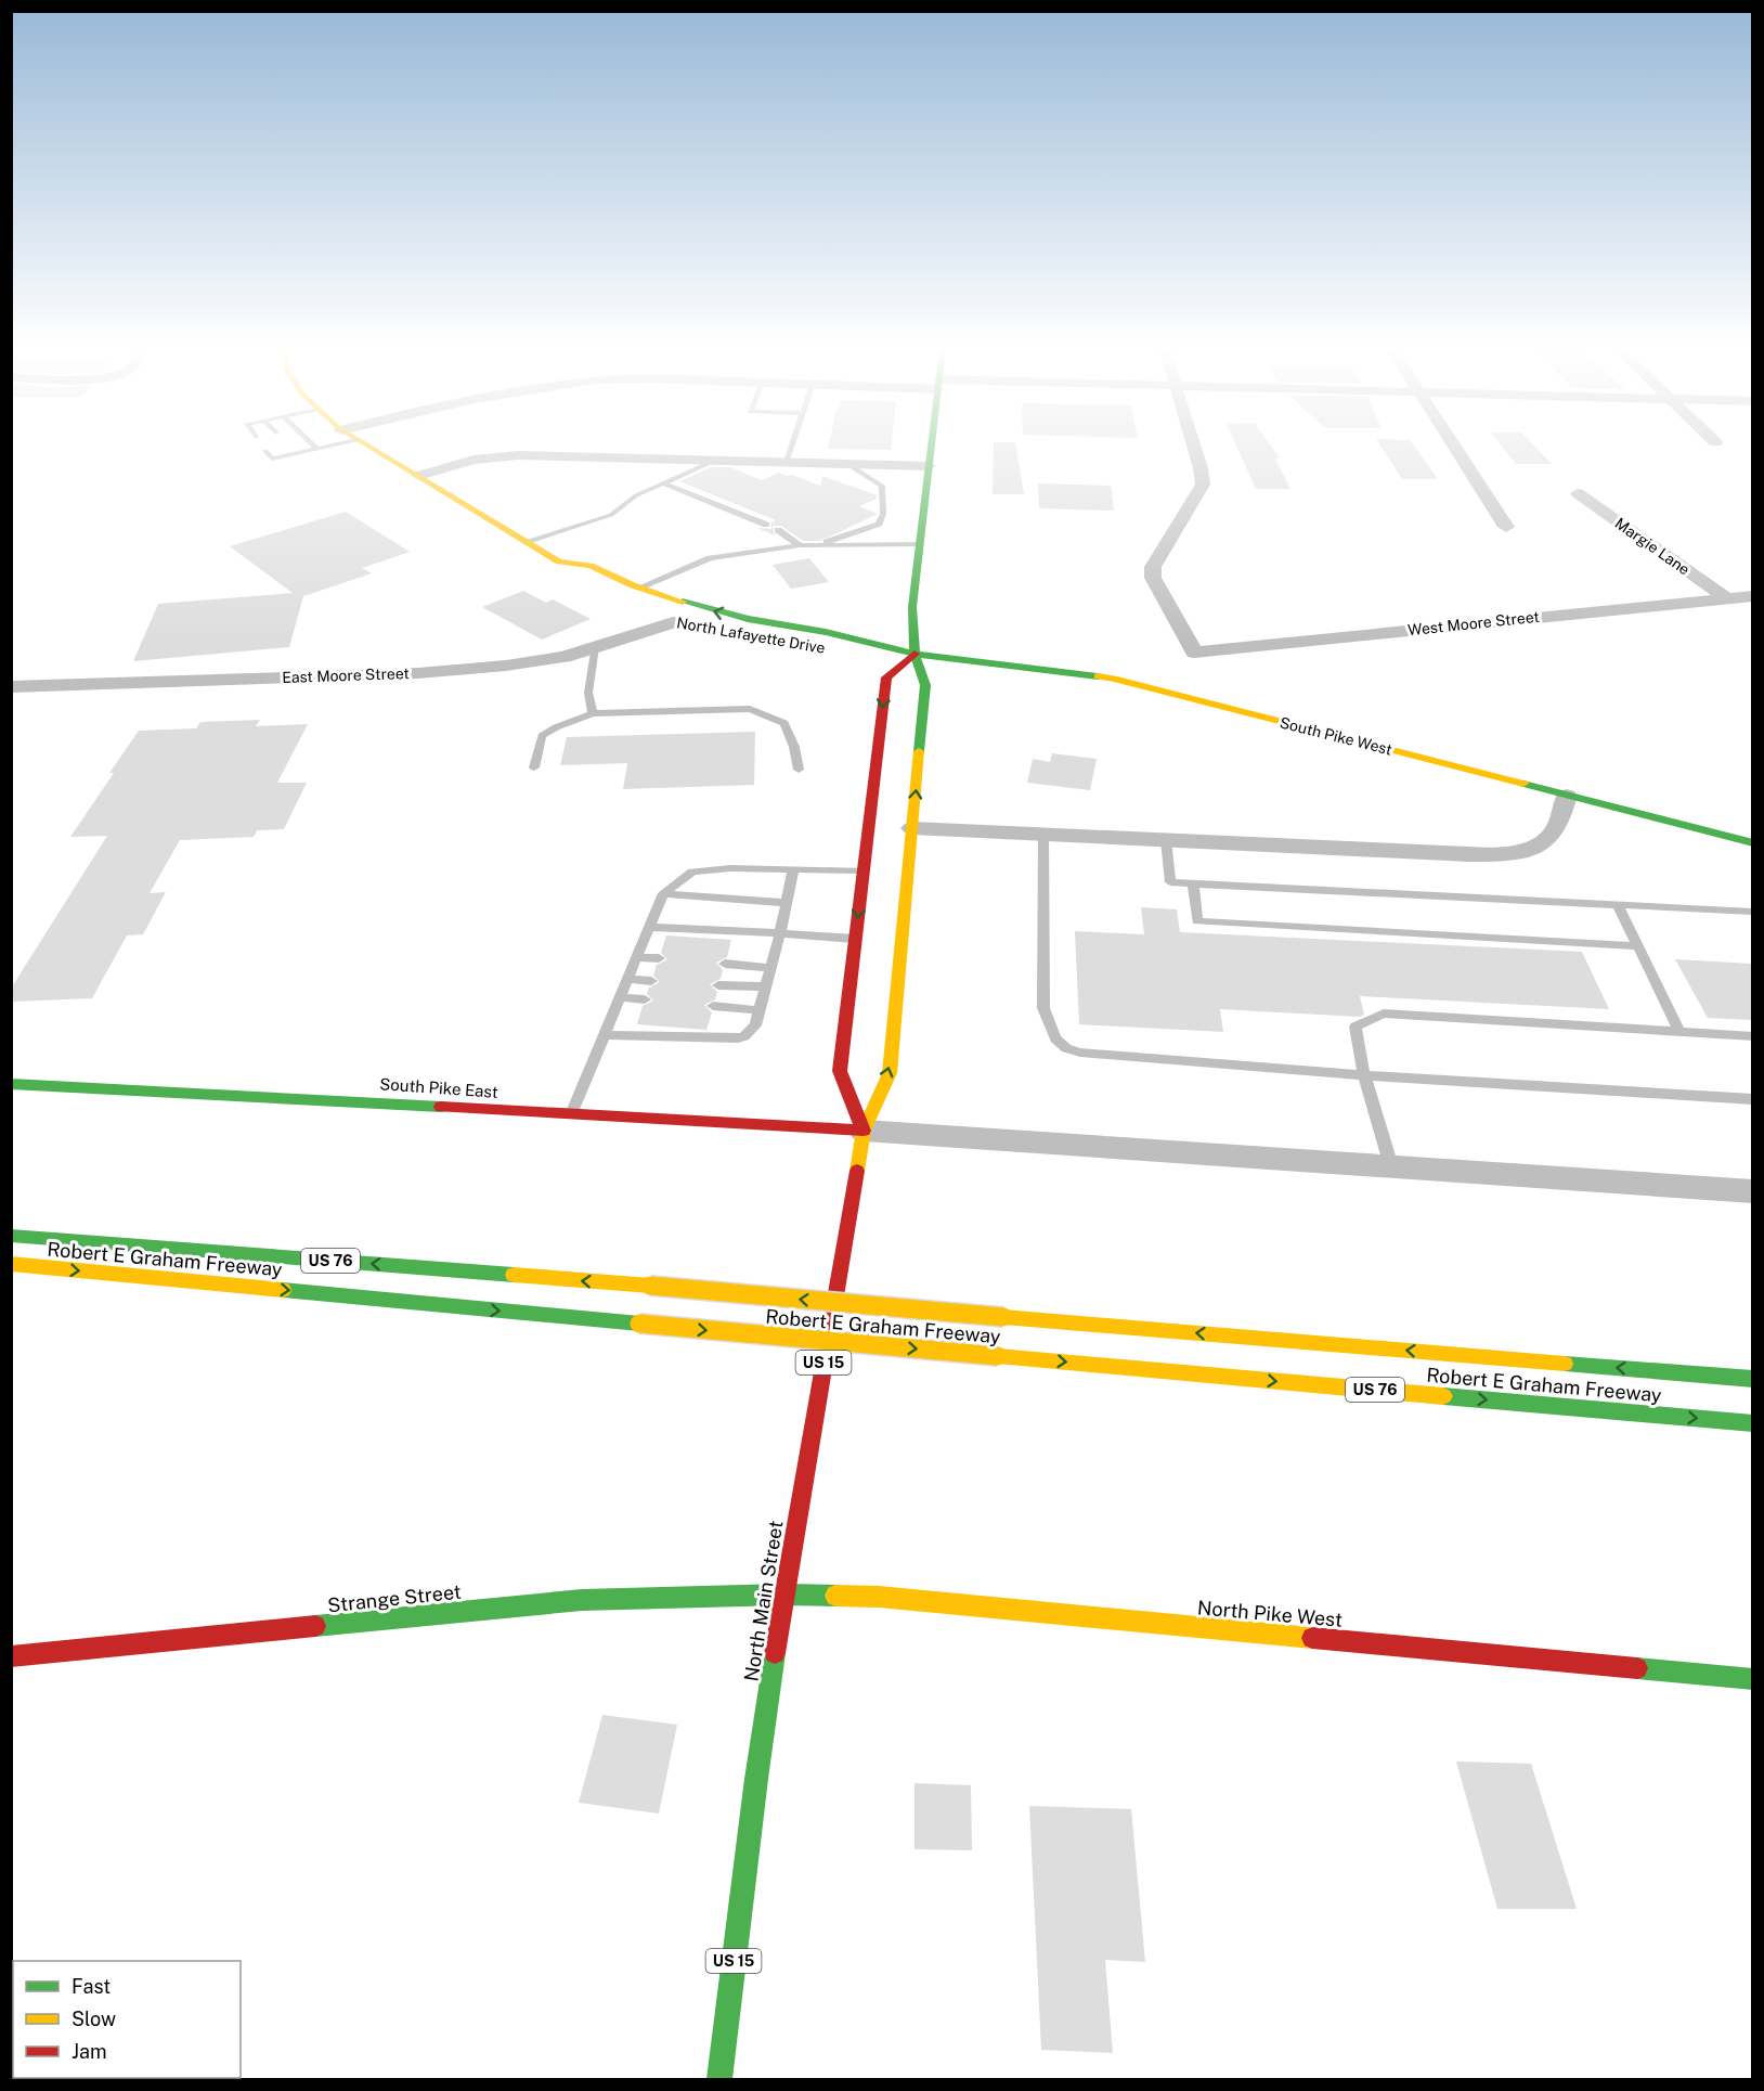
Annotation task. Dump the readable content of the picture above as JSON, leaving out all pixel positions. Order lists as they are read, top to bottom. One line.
{"streets":{"main road":["North Lafayette Drive","South Pike West","South Pike East","Robert E Graham Freeway","US 76","US 15","Strange Street","North Main Street","North Pike West"],"street":["Margie Lane","West Moore Street","East Moore Street"]},"crossings":[["Margie Lane","West Moore Street"],["North Lafayette Drive","East Moore Street"],["North Lafayette Drive","South Pike West"],["South Pike East","North Main Street"],["Strange Street","North Main Street"],["Strange Street","North Pike West"],["North Main Street","North Pike West"]],"legend":["Fast","Slow","Jam"]}
